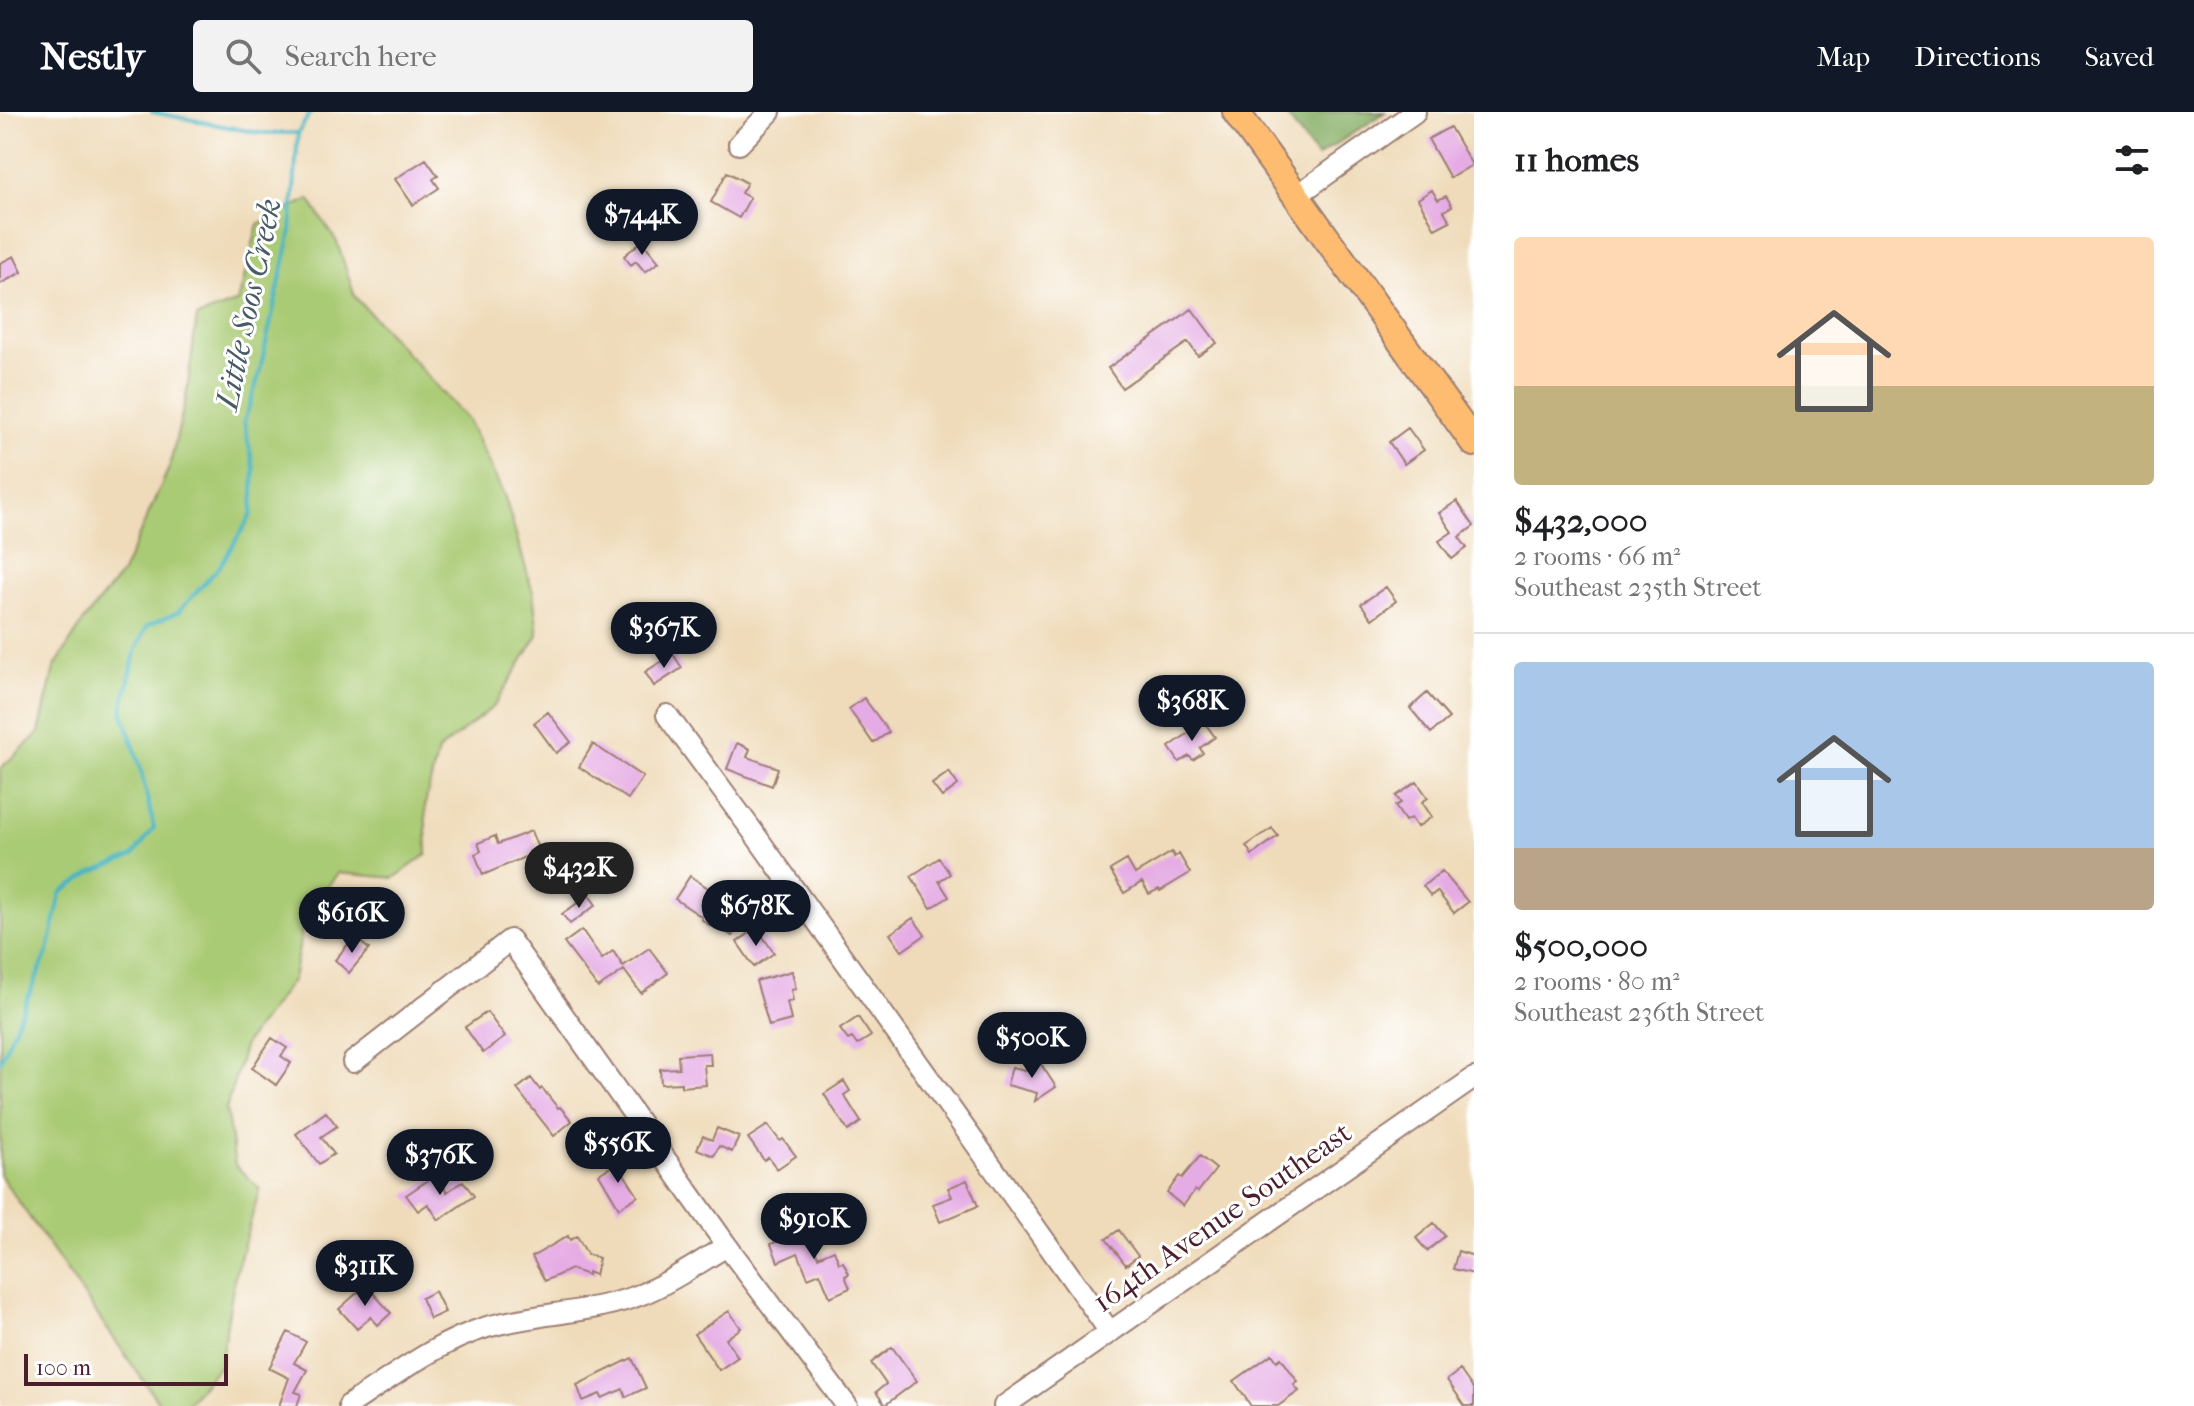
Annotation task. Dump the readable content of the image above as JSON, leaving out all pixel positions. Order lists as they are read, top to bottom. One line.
{"streets":{"street":["164th Avenue Southeast"]},"water":["Little Soos Creek"],"scale_bar":"100 m","page":{"header":"Nestly","search":"Search here","nav":["Map","Directions","Saved"],"heading":"11 homes","price":["$744K","$367K","$368K","$432K","$678K","$616K","$500K","$556K","$376K","$910K","$311K"],"list":[{"name":"$432,000","note":"2 rooms · 66 m² · Southeast 235th Street"},{"name":"$500,000","note":"2 rooms · 80 m² · Southeast 236th Street"}],"scale":"100 m"}}
